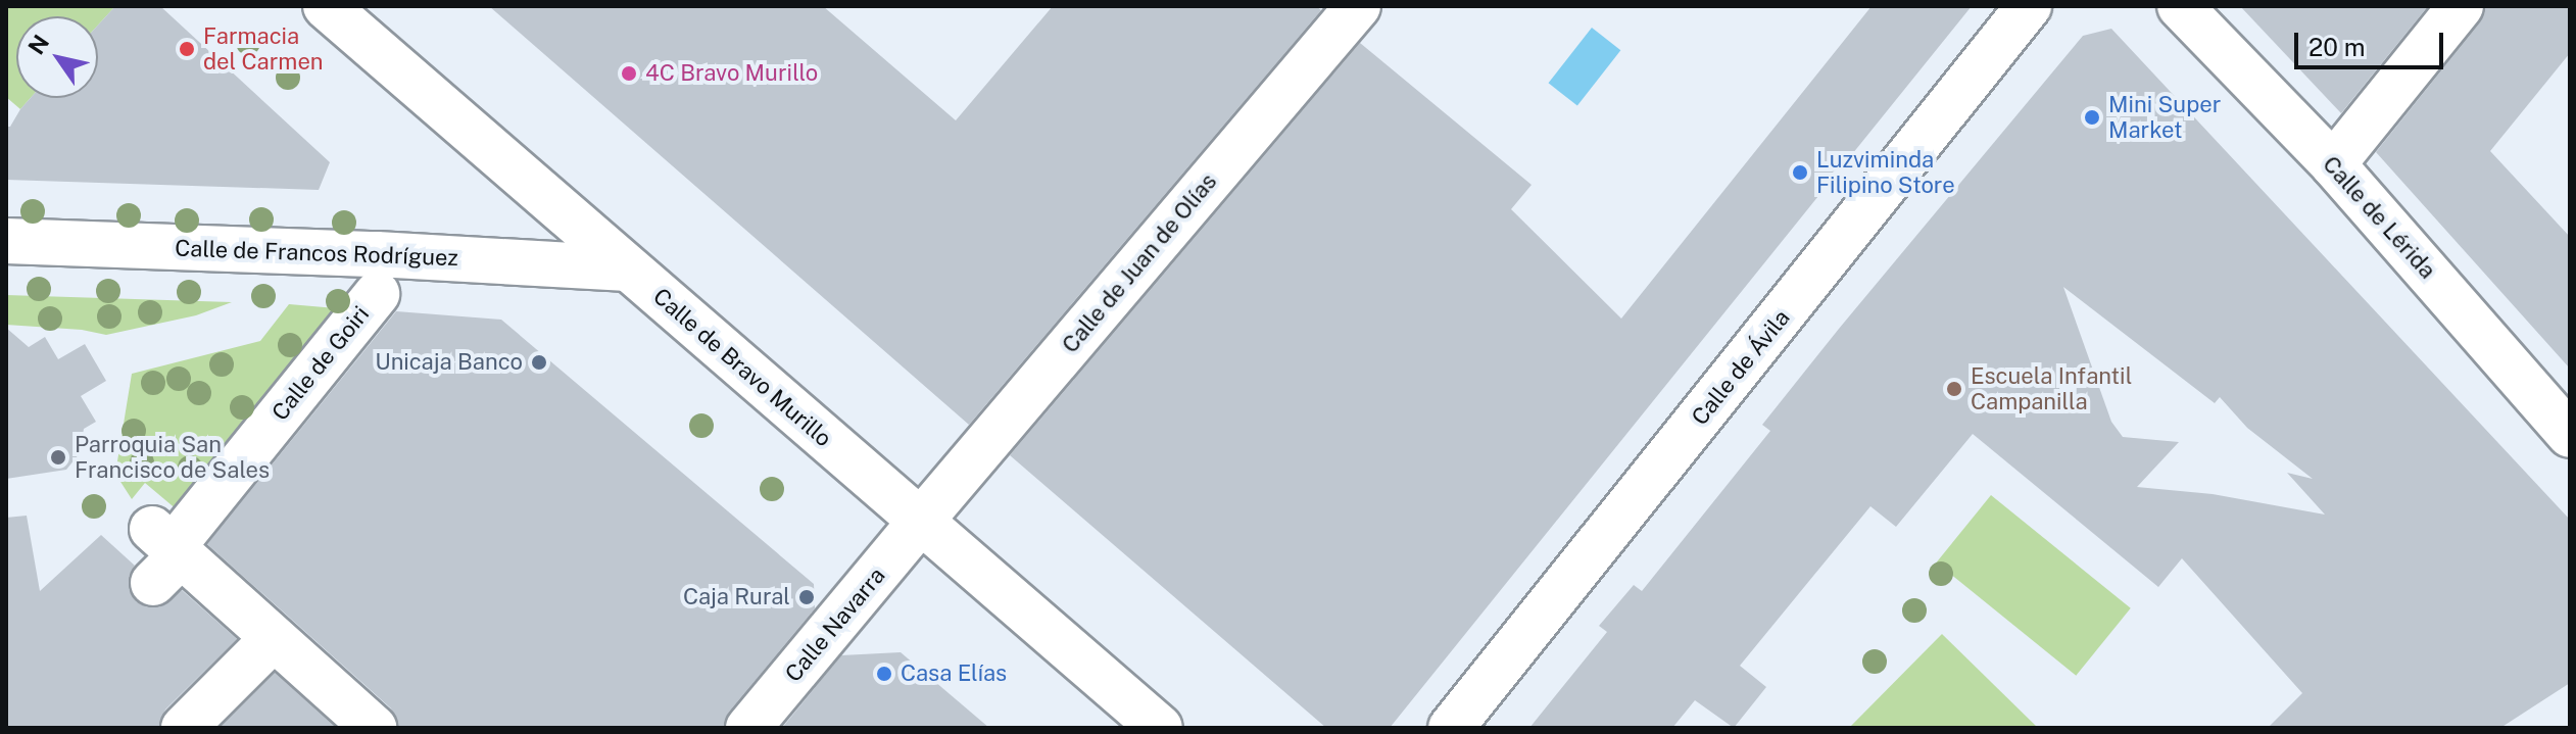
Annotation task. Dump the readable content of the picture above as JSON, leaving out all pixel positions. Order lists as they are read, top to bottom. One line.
{"streets":{"main road":["Calle de Lérida","Calle de Francos Rodríguez","Calle de Juan de Olías","Calle de Goiri","Calle de Bravo Murillo","Calle de Ávila","Calle Navarra"]},"crossings":[["Calle de Francos Rodríguez","Calle de Bravo Murillo"],["Calle de Juan de Olías","Calle de Bravo Murillo"],["Calle de Juan de Olías","Calle Navarra"],["Calle de Bravo Murillo","Calle Navarra"]],"places":["Farmacia del Carmen","4C Bravo Murillo","Mini Super Market","Luzviminda Filipino Store","Unicaja Banco","Escuela Infantil Campanilla","Parroquia San Francisco de Sales","Caja Rural","Casa Elías"],"scale_bar":"20 m","north":"top left"}
